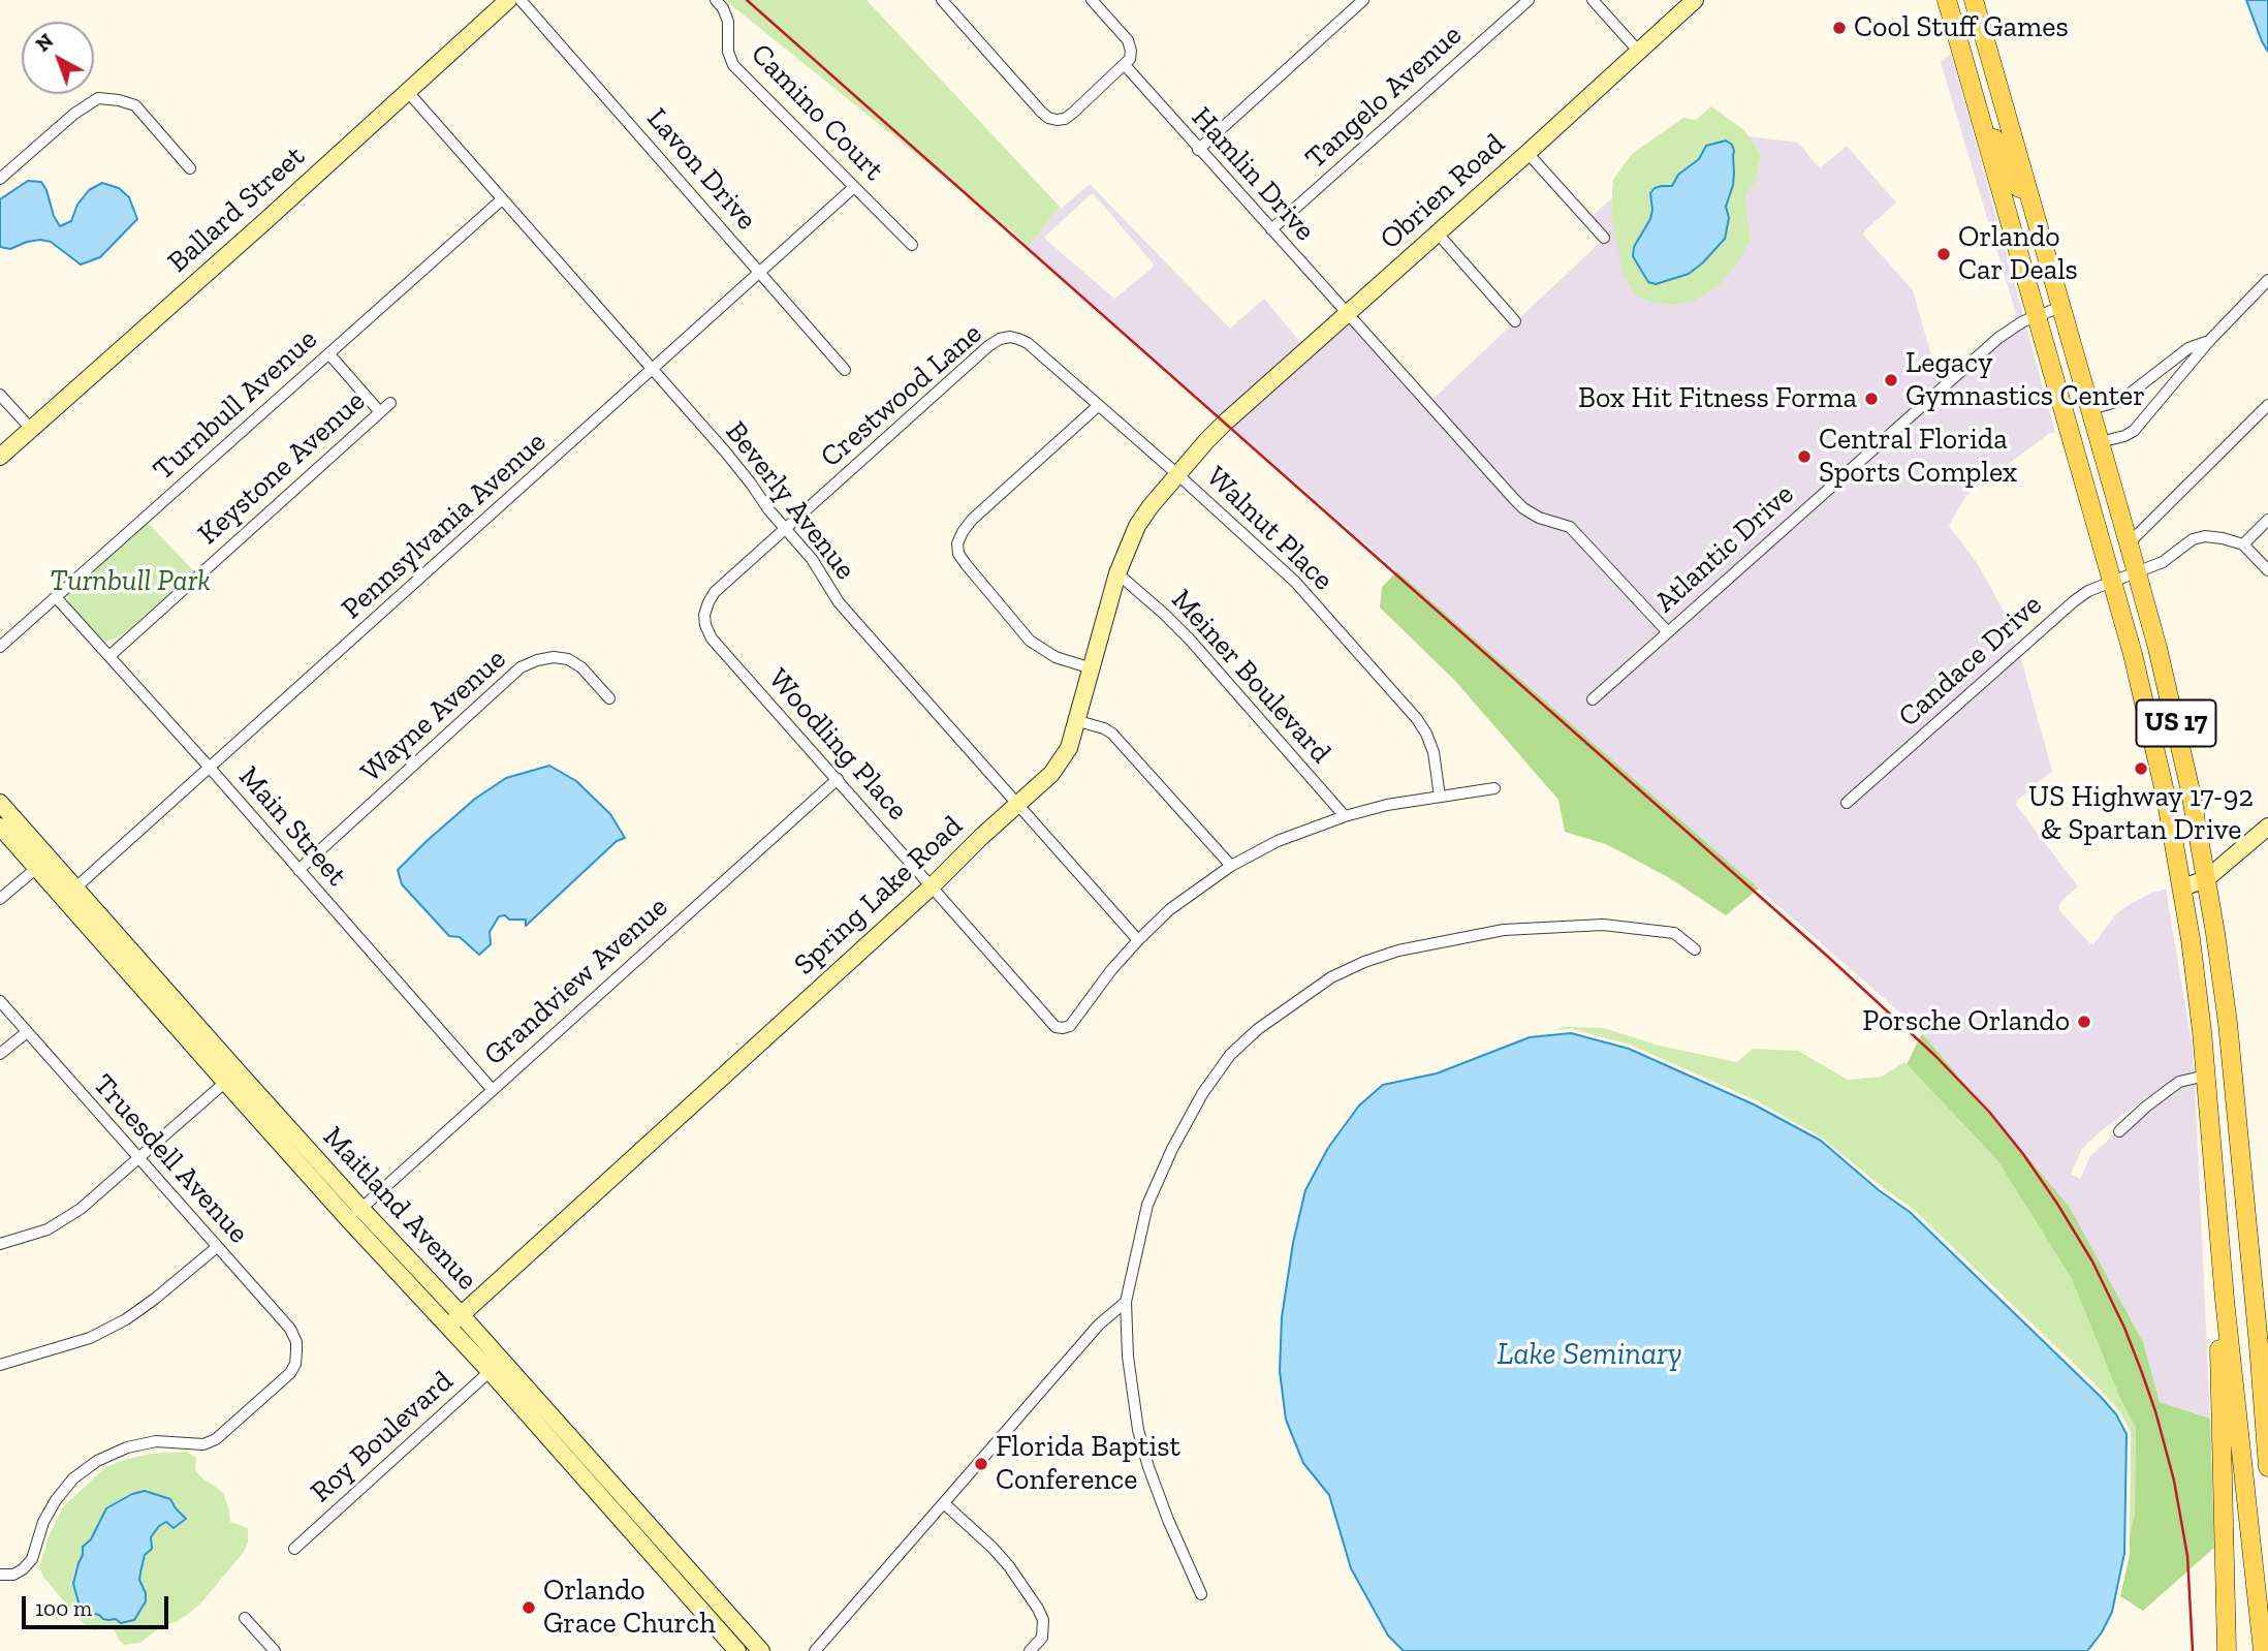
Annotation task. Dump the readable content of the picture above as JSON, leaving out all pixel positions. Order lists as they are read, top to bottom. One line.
{"streets":{"main road":["US 17"],"street":["Tangelo Avenue","Camino Court","Lavon Drive","Hamlin Drive","Obrien Road","Ballard Street","Crestwood Lane","Turnbull Avenue","Keystone Avenue","Beverly Avenue","Pennsylvania Avenue","Walnut Place","Atlantic Drive","Candace Drive","Meiner Boulevard","Wayne Avenue","Woodling Place","Main Street","Spring Lake Road","Grandview Avenue","Truesdell Avenue","Maitland Avenue","Roy Boulevard"]},"crossings":[["Tangelo Avenue","Hamlin Drive"],["Camino Court","Pennsylvania Avenue"],["Lavon Drive","Pennsylvania Avenue"],["Hamlin Drive","Obrien Road"],["Hamlin Drive","Atlantic Drive"],["Obrien Road","Spring Lake Road"],["Ballard Street","Beverly Avenue"],["Crestwood Lane","Beverly Avenue"],["Crestwood Lane","Walnut Place"],["Crestwood Lane","Woodling Place"],["Turnbull Avenue","Beverly Avenue"],["Turnbull Avenue","Main Street"],["Keystone Avenue","Main Street"],["Beverly Avenue","Pennsylvania Avenue"],["Beverly Avenue","Woodling Place"],["Beverly Avenue","Spring Lake Road"],["Pennsylvania Avenue","Main Street"],["Pennsylvania Avenue","Maitland Avenue"],["Walnut Place","Spring Lake Road"],["Atlantic Drive","US 17"],["Candace Drive","US 17"],["Meiner Boulevard","Spring Lake Road"],["Wayne Avenue","Main Street"],["Woodling Place","Spring Lake Road"],["Woodling Place","Grandview Avenue"],["Main Street","Grandview Avenue"],["Spring Lake Road","Maitland Avenue"],["Grandview Avenue","Maitland Avenue"],["Maitland Avenue","Roy Boulevard"]],"water":["Lake Seminary"],"parks":["Turnbull Park"],"places":["Cool Stuff Games","Orlando Car Deals","Legacy Gymnastics Center","Box Hit Fitness Forma","Central Florida Sports Complex","US Highway 17-92 & Spartan Drive","Porsche Orlando","Florida Baptist Conference","Orlando Grace Church"],"scale_bar":"100 m","north":"top left"}
